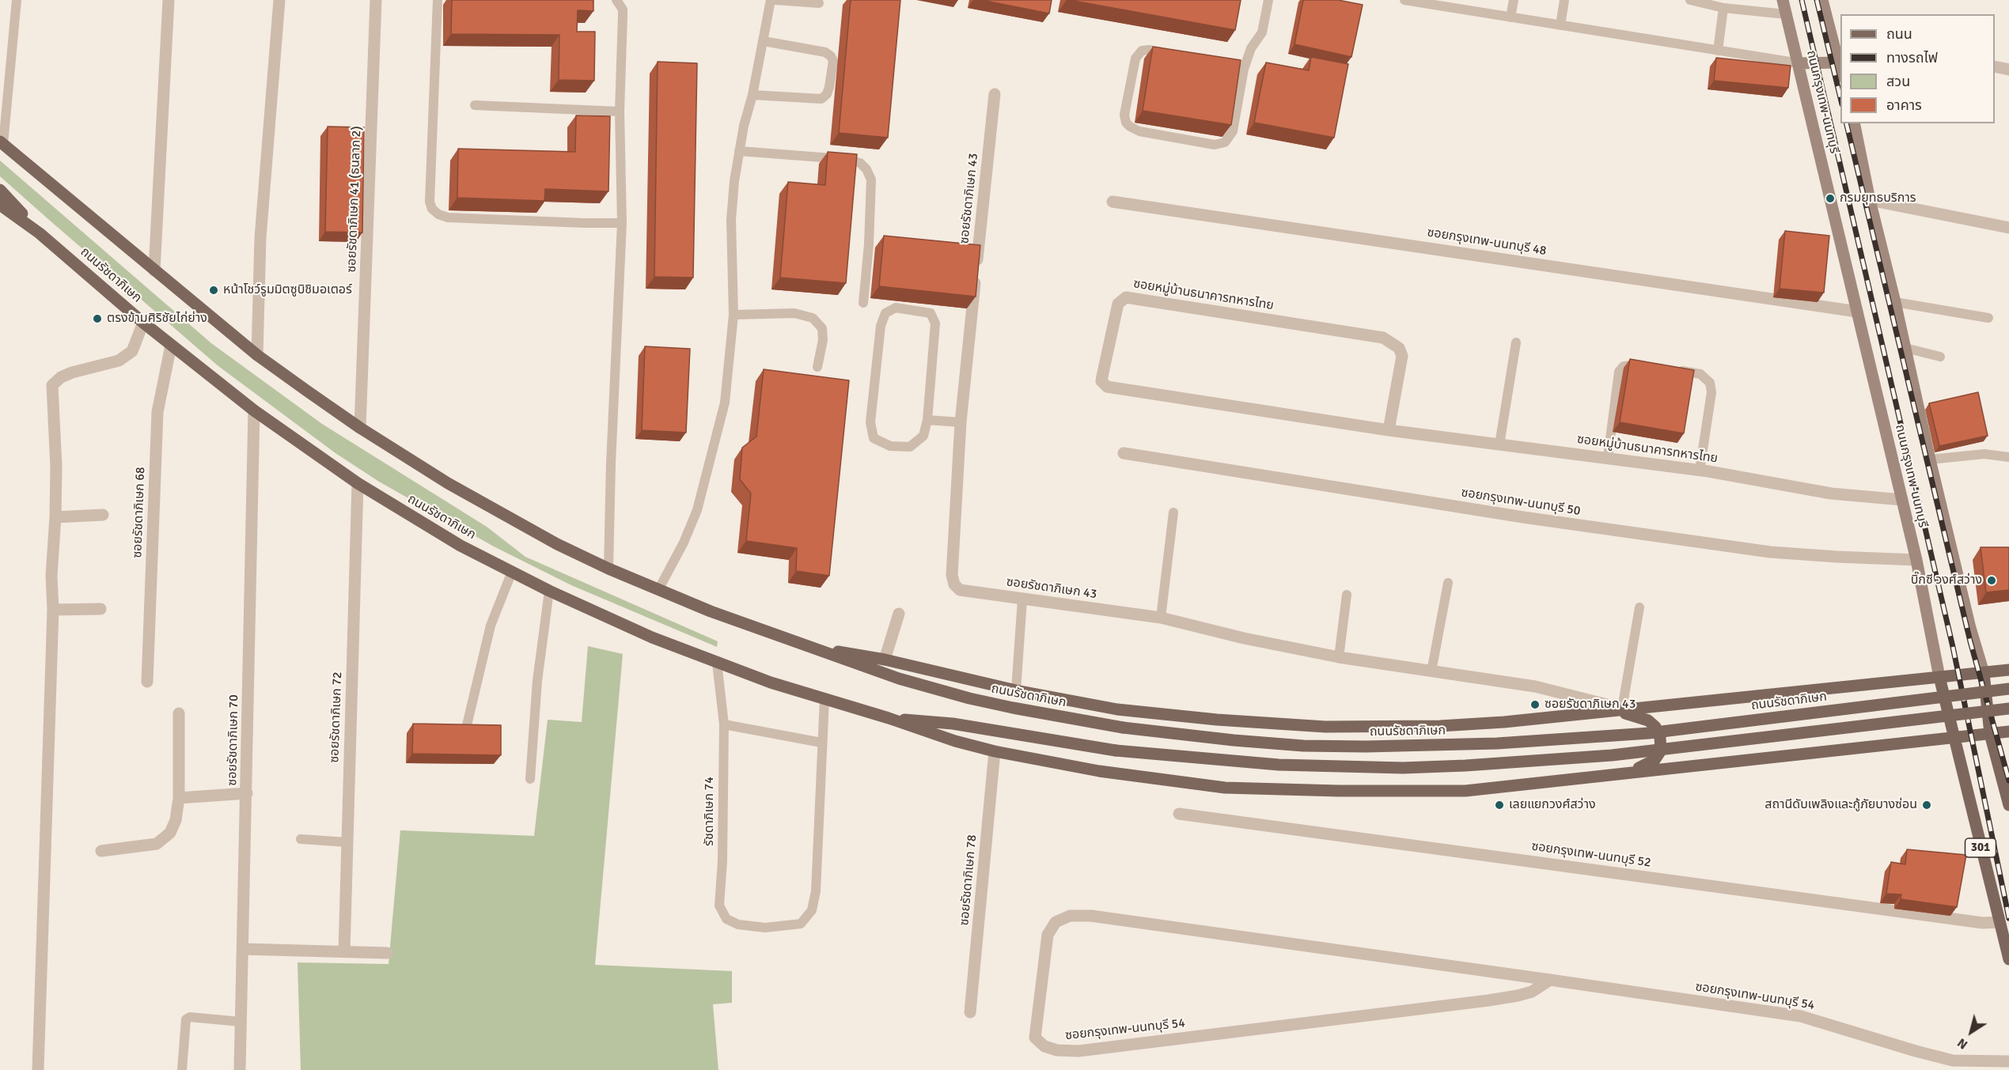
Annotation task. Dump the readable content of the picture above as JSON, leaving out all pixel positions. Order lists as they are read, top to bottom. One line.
{"streets":{"main road":["ถนนกรุงเทพ-นนทบุรี","ถนนรัชดาภิเษก","301"],"street":["ซอยรัชดาภิเษก 43","ซอยรัชดาภิเษก 41 (ธนลาภ 2)","ซอยกรุงเทพ-นนทบุรี 48","ซอยหมู่บ้านธนาคารทหารไทย","ซอยกรุงเทพ-นนทบุรี 50","ซอยรัชดาภิเษก 68","ซอยรัชดาภิเษก 72","ซอยรัชดาภิเษก 70","ซอยกรุงเทพ-นนทบุรี 52","ซอยรัชดาภิเษก 78","ซอยกรุงเทพ-นนทบุรี 54"],"lane":["รัชดาภิเษก 74"]},"crossings":[["ถนนกรุงเทพ-นนทบุรี","ซอยกรุงเทพ-นนทบุรี 48"],["ถนนกรุงเทพ-นนทบุรี","ถนนรัชดาภิเษก"],["ถนนกรุงเทพ-นนทบุรี","ซอยหมู่บ้านธนาคารทหารไทย"],["ถนนกรุงเทพ-นนทบุรี","ซอยกรุงเทพ-นนทบุรี 50"],["ถนนกรุงเทพ-นนทบุรี","ซอยกรุงเทพ-นนทบุรี 52"],["ซอยรัชดาภิเษก 43","ถนนรัชดาภิเษก"],["ซอยรัชดาภิเษก 41 (ธนลาภ 2)","ถนนรัชดาภิเษก"],["ถนนรัชดาภิเษก","ซอยรัชดาภิเษก 68"],["ถนนรัชดาภิเษก","ซอยรัชดาภิเษก 72"],["ถนนรัชดาภิเษก","ซอยรัชดาภิเษก 70"],["ถนนรัชดาภิเษก","รัชดาภิเษก 74"],["ถนนรัชดาภิเษก","ซอยรัชดาภิเษก 78"]],"places":["กรมยุทธบริการ","หน้าโชว์รูมมิตซูบิชิมอเตอร์","ตรงข้ามศิริชัยไก่ย่าง","บิ๊กซี วงศ์สว่าง","ซอยรัชดาภิเษก 43","เลยแยกวงศ์สว่าง","สถานีดับเพลิงและกู้ภัยบางซ่อน"],"legend":["ถนน","ทางรถไฟ","สวน","อาคาร"],"north":"bottom left"}
